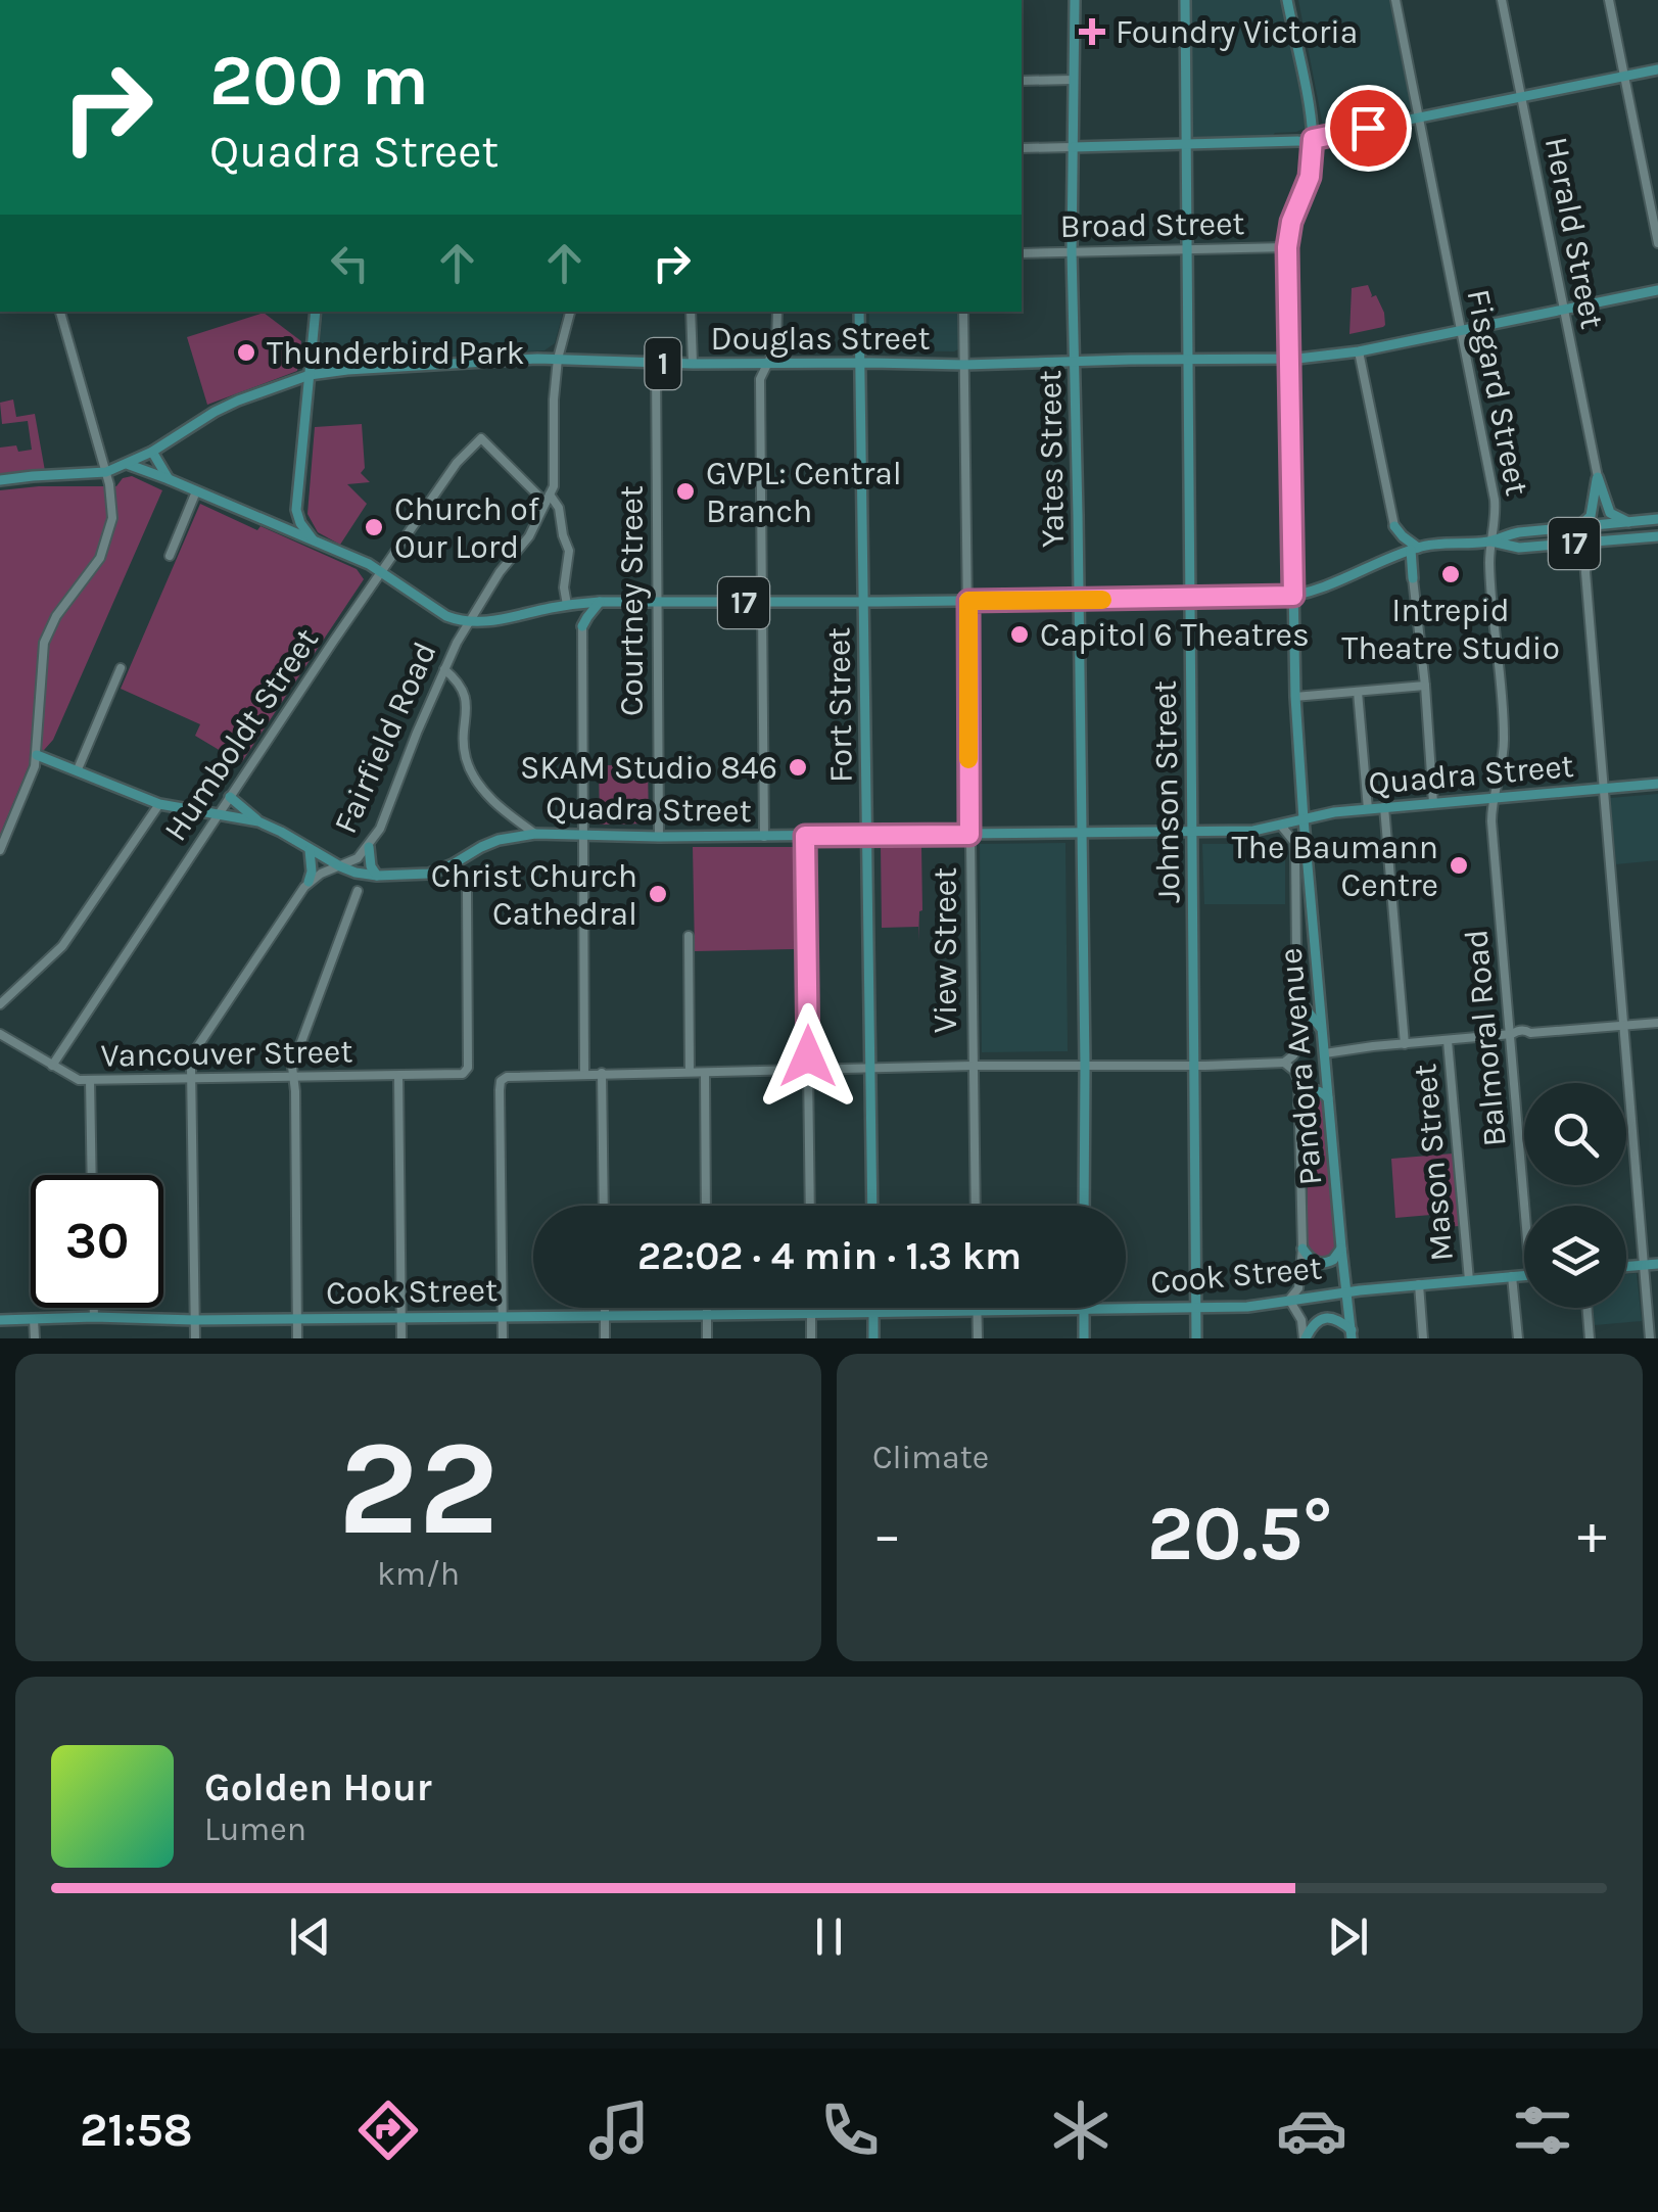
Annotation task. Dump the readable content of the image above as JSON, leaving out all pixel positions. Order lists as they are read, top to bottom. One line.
{"streets":{"main road":["Douglas Street","1","Yates Street","17","Fort Street","Quadra Street","Johnson Street","Pandora Avenue","Cook Street"],"street":["Broad Street","Herald Street","Fisgard Street","Courtney Street","Humboldt Street","Fairfield Road","View Street","Balmoral Road","Vancouver Street","Mason Street"]},"crossings":[["Broad Street","Yates Street"],["Broad Street","Johnson Street"],["Broad Street","Pandora Avenue"],["Herald Street","Douglas Street"],["Douglas Street","Fisgard Street"],["Douglas Street","Yates Street"],["Douglas Street","Courtney Street"],["Douglas Street","Fort Street"],["Douglas Street","Johnson Street"],["Douglas Street","View Street"],["Douglas Street","Pandora Avenue"],["Fisgard Street","17"],["Fisgard Street","Quadra Street"],["Fisgard Street","Balmoral Road"],["Yates Street","17"],["Yates Street","Quadra Street"],["17","Courtney Street"],["17","Fort Street"],["17","Fairfield Road"],["17","Johnson Street"],["17","View Street"],["17","Pandora Avenue"],["Courtney Street","Quadra Street"],["Fort Street","Quadra Street"],["Humboldt Street","Fairfield Road"],["Humboldt Street","Quadra Street"],["Humboldt Street","Vancouver Street"],["Fairfield Road","Quadra Street"],["Fairfield Road","Vancouver Street"],["Fairfield Road","Cook Street"],["Quadra Street","Johnson Street"],["Quadra Street","View Street"],["Quadra Street","Balmoral Road"],["Quadra Street","Pandora Avenue"],["Quadra Street","Mason Street"],["Johnson Street","Cook Street"],["Pandora Avenue","Cook Street"],["Mason Street","Cook Street"]],"places":{"health":["Foundry Victoria"],"other":["Thunderbird Park","GVPL: Central Branch","Church of Our Lord","Intrepid Theatre Studio","Capitol 6 Theatres","SKAM Studio 846","The Baumann Centre","Christ Church Cathedral"]},"page":{"turn":["200 m","Quadra Street"],"limit":"30","trip":"22:02 · 4 min · 1.3 km","tile":[["22","km/h"],"Climate"],"heat":["−","20.5°","+"],"song":["Golden Hour","Lumen"],"tabs":"21:58"}}
